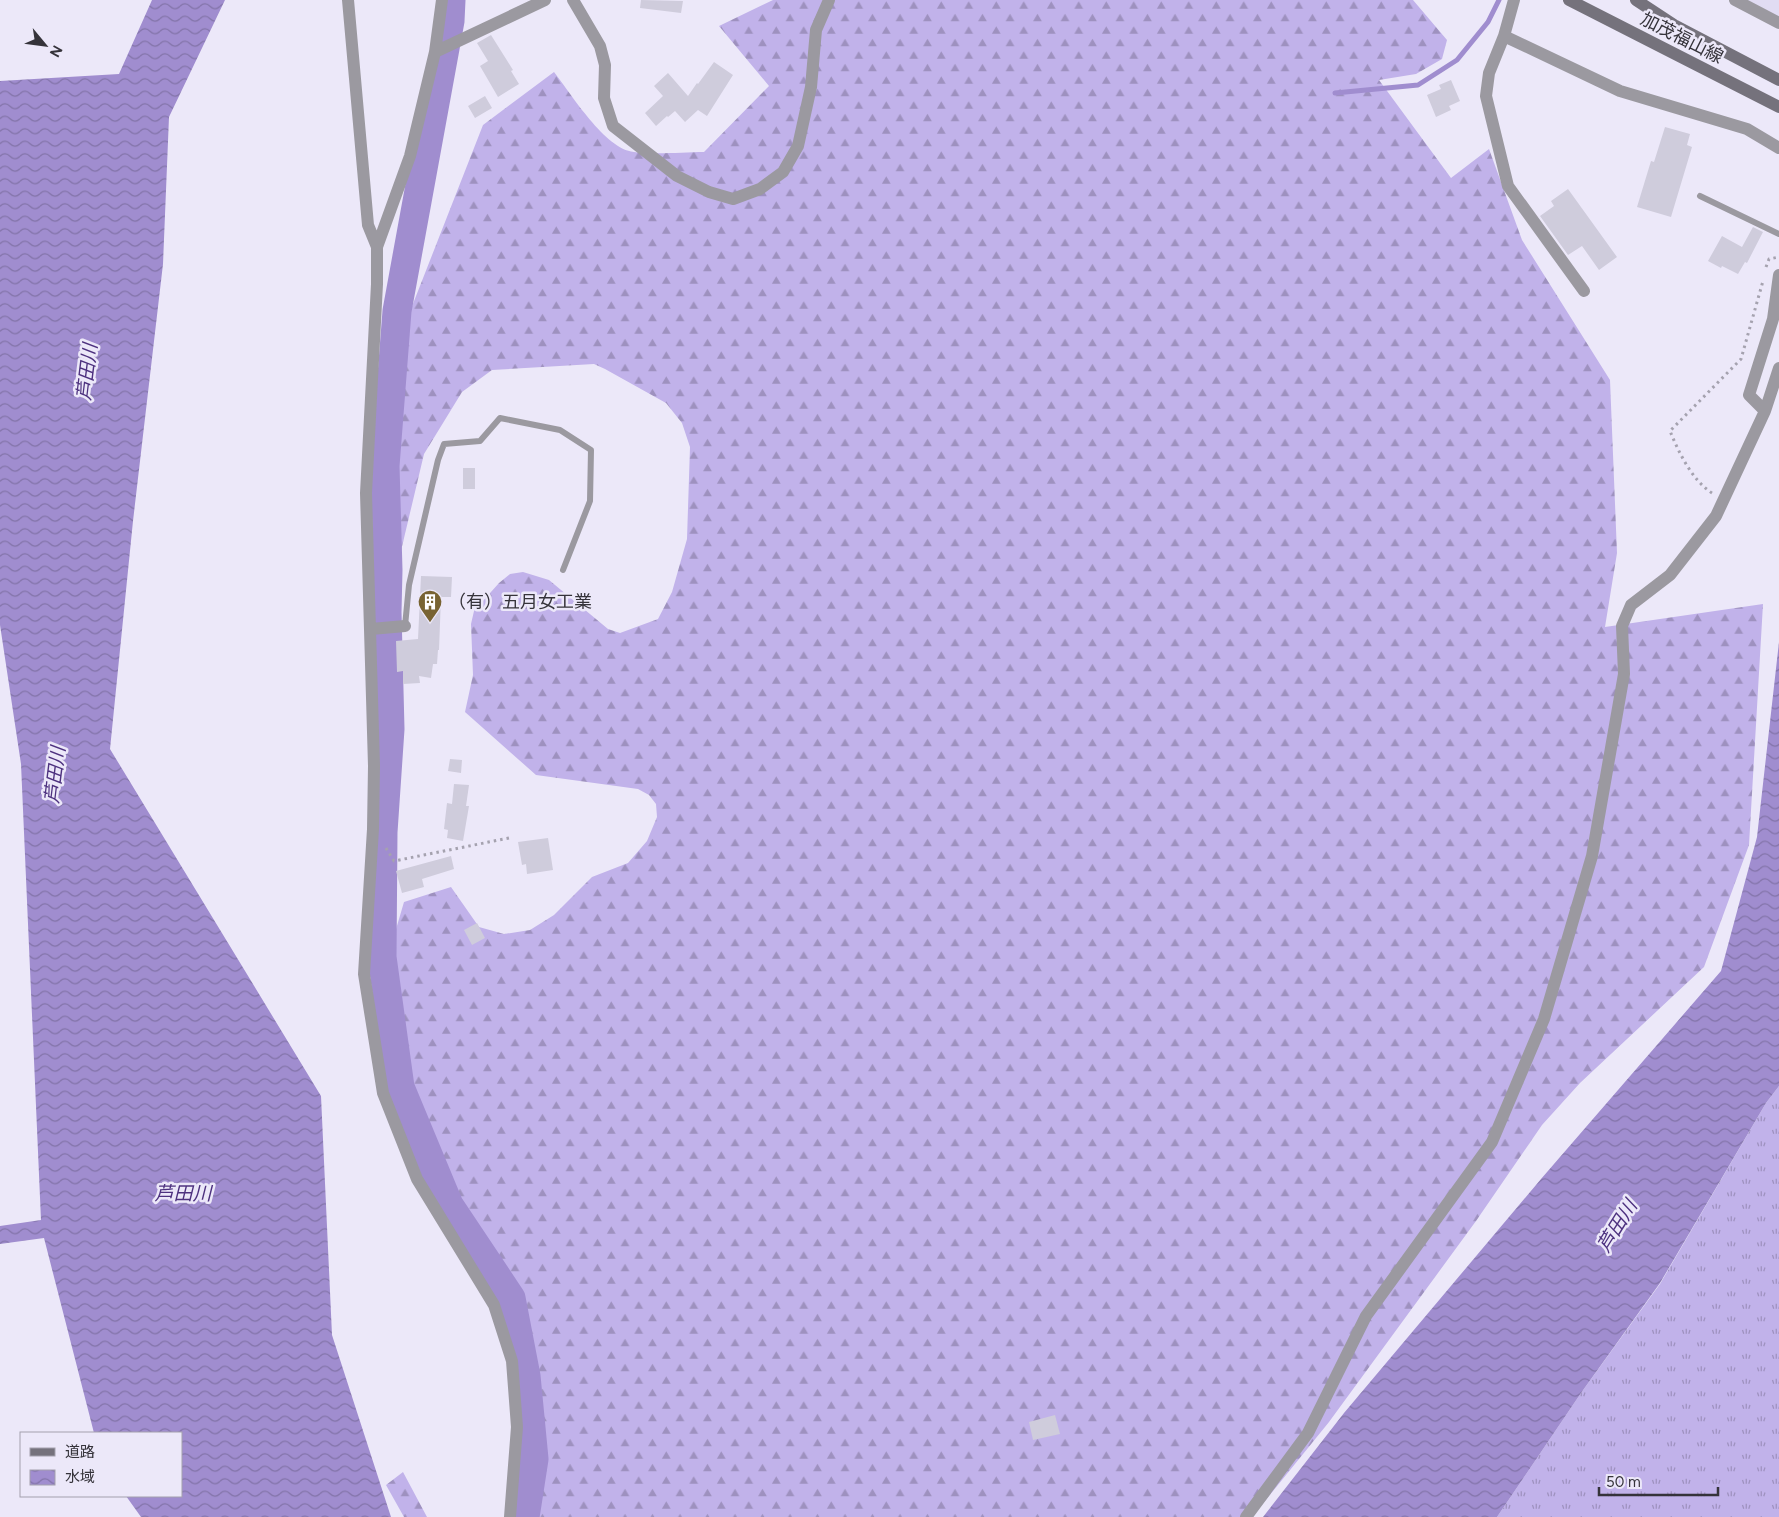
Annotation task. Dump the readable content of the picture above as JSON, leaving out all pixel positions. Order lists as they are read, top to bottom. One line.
{"streets":{"main road":["加茂福山線"]},"water":["芦田川"],"places":{"building":["（有）五月女工業"]},"legend":["道路","水域"],"scale_bar":"50 m","north":"bottom right"}
